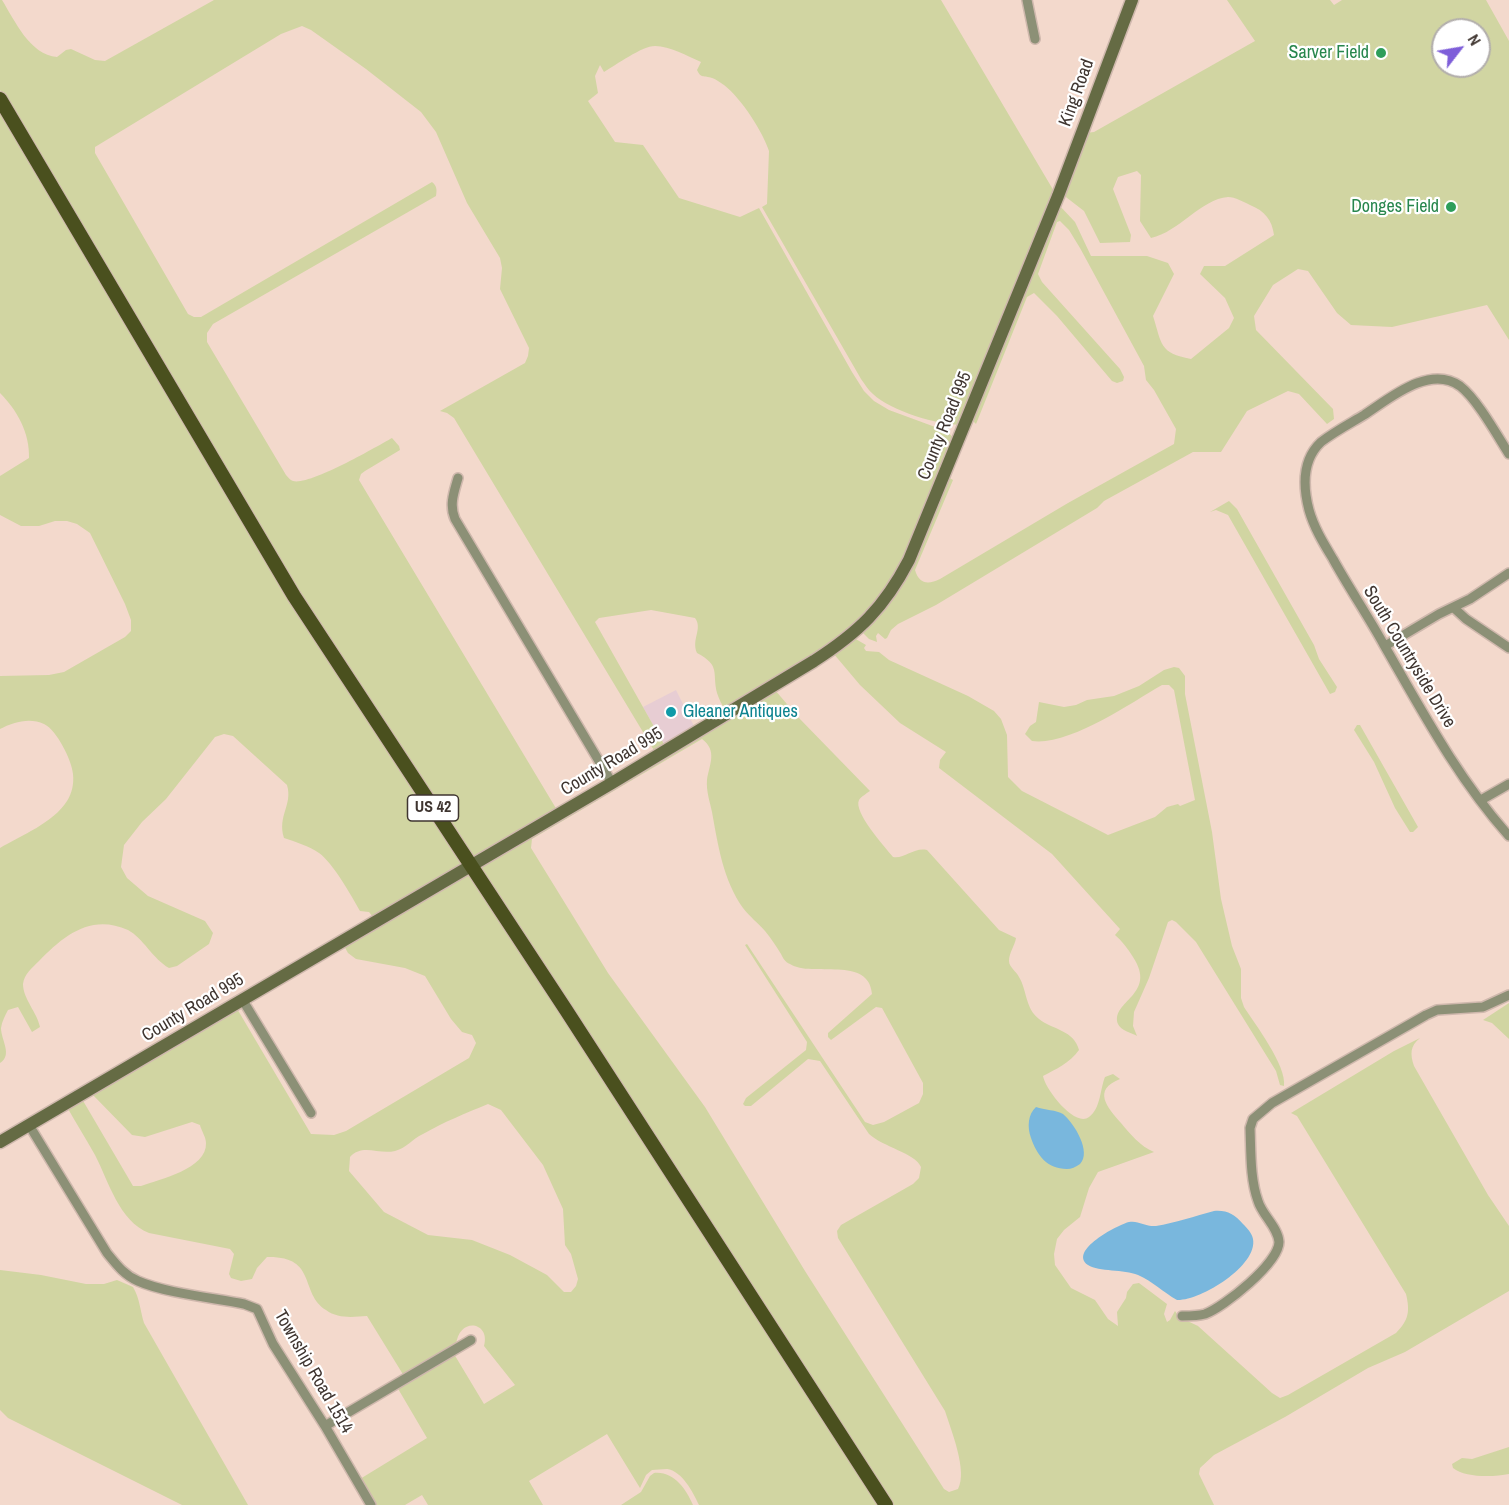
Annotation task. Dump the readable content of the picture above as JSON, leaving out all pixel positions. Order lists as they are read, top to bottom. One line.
{"streets":{"main road":["US 42"],"street":["King Road","County Road 995","South Countryside Drive","Township Road 1514"]},"crossings":[["King Road","County Road 995"],["County Road 995","US 42"],["County Road 995","Township Road 1514"]],"places":["Sarver Field","Donges Field","Gleaner Antiques"],"north":"top right"}
